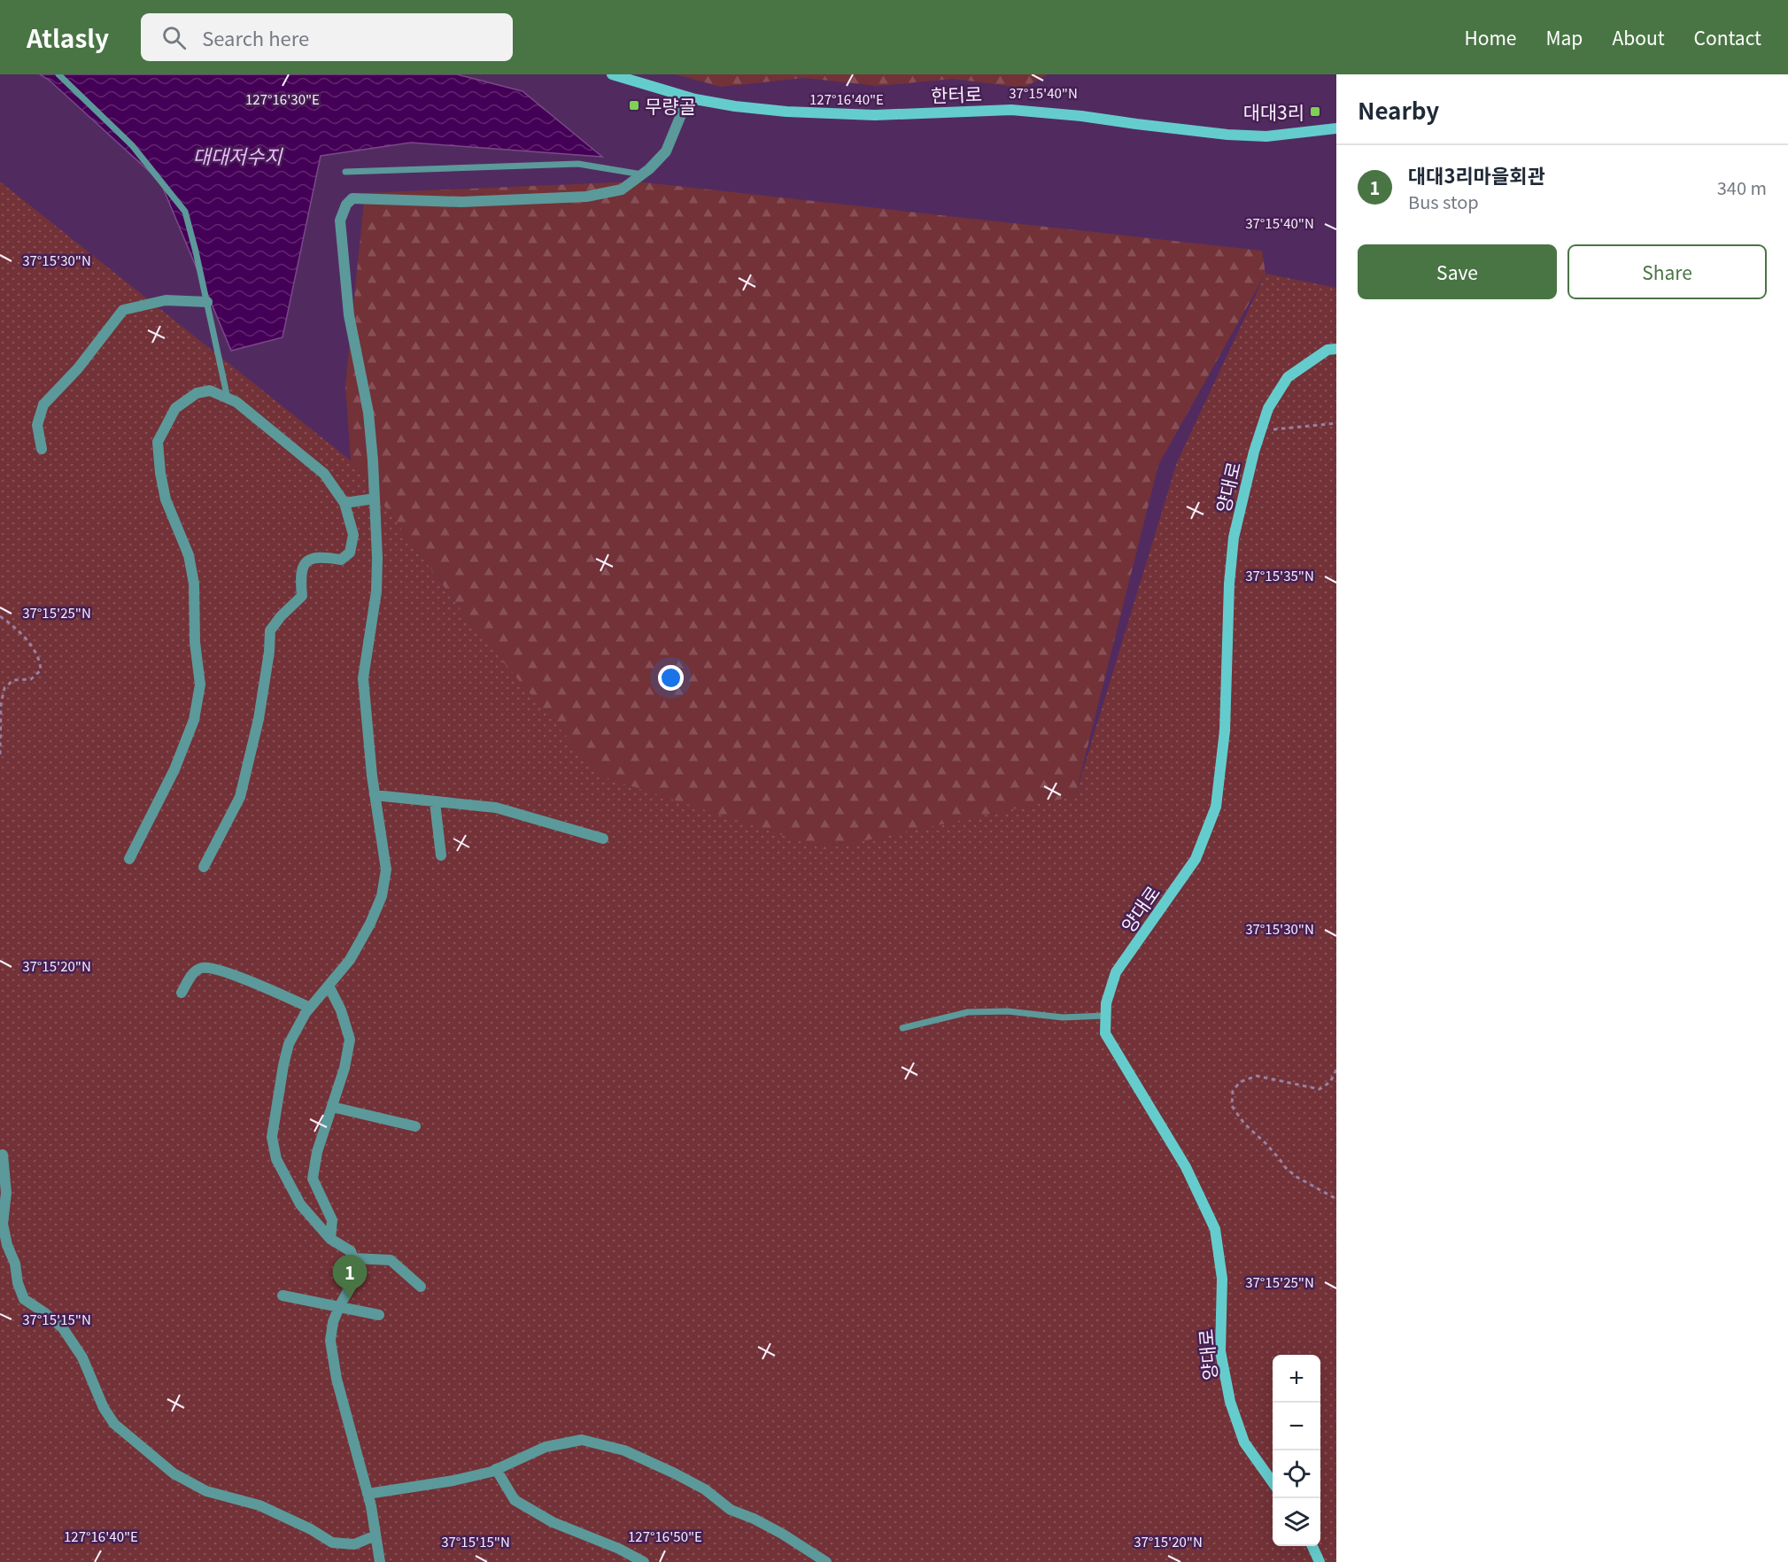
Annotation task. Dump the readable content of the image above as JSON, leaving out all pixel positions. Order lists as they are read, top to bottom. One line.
{"streets":{"street":["한터로","양대로"]},"water":["대대저수지"],"places":{"transit":["무량골","대대3리"]},"page":{"header":"Atlasly","search":"Search here","nav":["Home","Map","About","Contact"],"heading":"Nearby","list":[{"mark":"1","name":"대대3리마을회관","note":"Bus stop","value":"340 m"}],"buttons":["Save","Share"],"pins":"1","map_buttons":["+","−"]},"coordinates":["37°15'40\"N","127°16'30\"E","127°16'40\"E","37°15'30\"N","37°15'35\"N","37°15'25\"N","37°15'20\"N","37°15'15\"N","127°16'50\"E"]}
